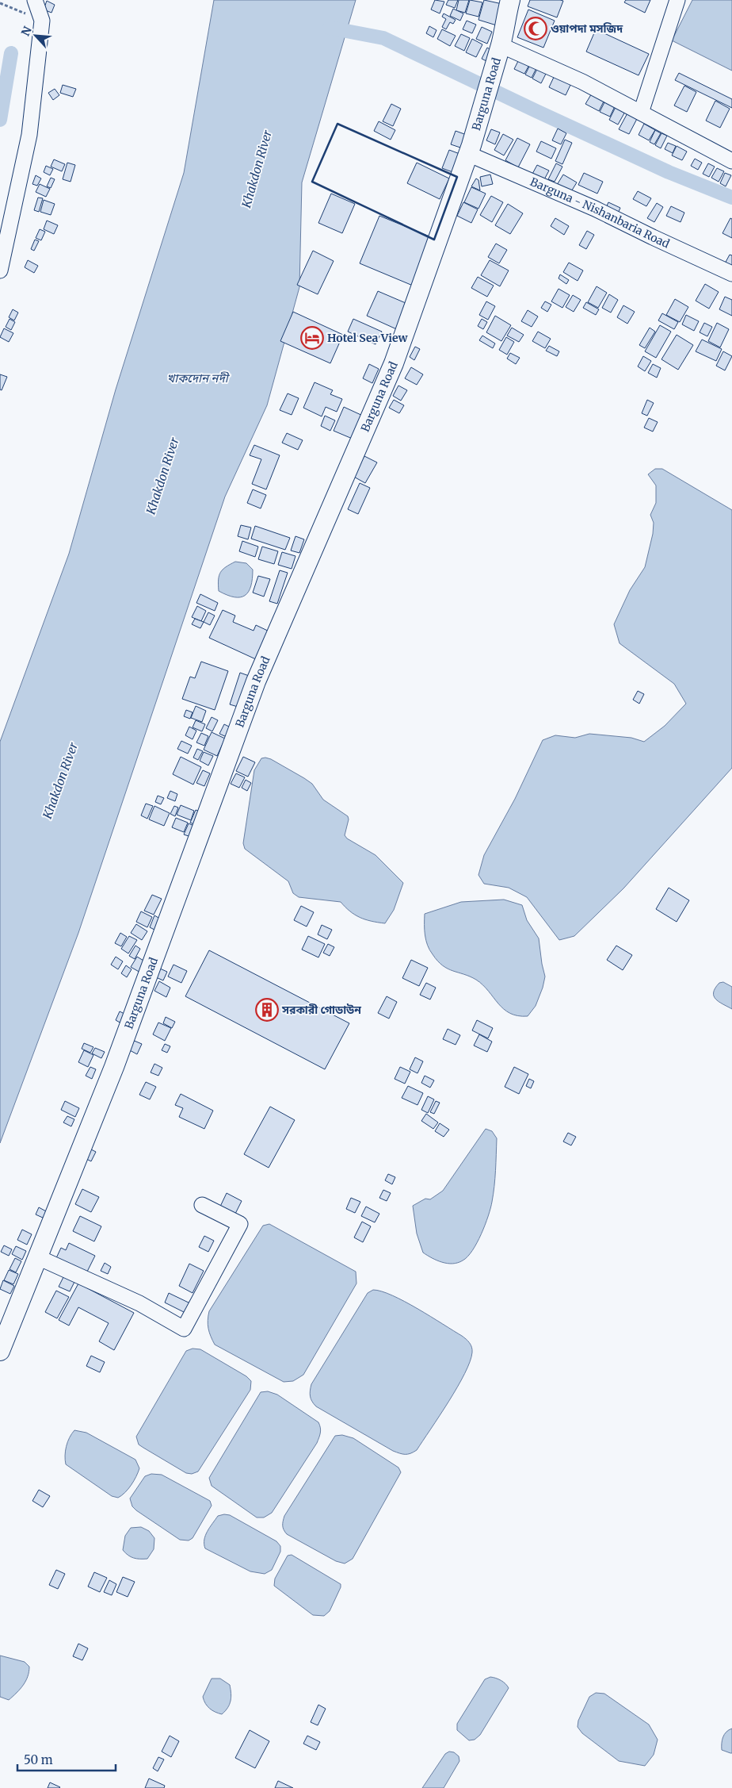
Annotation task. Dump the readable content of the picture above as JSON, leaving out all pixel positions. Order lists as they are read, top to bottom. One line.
{"streets":{"main road":["Barguna Road"],"street":["Barguna - Nishanbaria Road"]},"crossings":[["Barguna Road","Barguna - Nishanbaria Road"]],"water":["Khakdon River","খাকদোন নদী"],"places":{"mosque":["ওয়াপদা মসজিদ"],"hotel":["Hotel Sea View"],"building":["সরকারী গোডাউন"]},"scale_bar":"50 m","north":"top left"}
